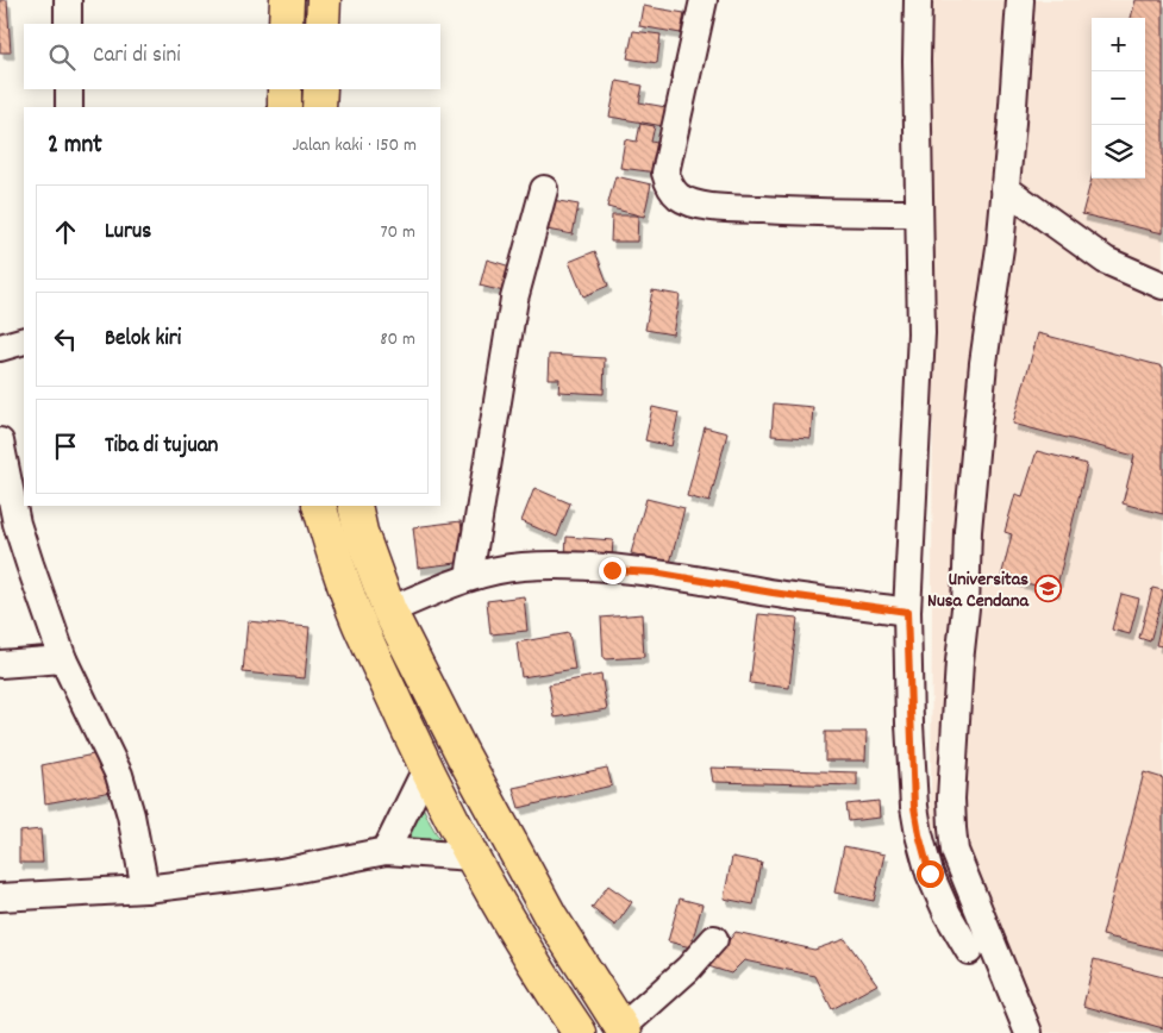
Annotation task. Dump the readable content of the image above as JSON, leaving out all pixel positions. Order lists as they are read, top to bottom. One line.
{"places":{"school or university":["Universitas Nusa Cendana"]},"page":{"map_buttons":["+","−"],"search":"Cari di sini","heading":["2 mnt","Jalan kaki · 150 m"],"list":[["Lurus","70 m"],["Belok kiri","80 m"],"Tiba di tujuan"]}}
